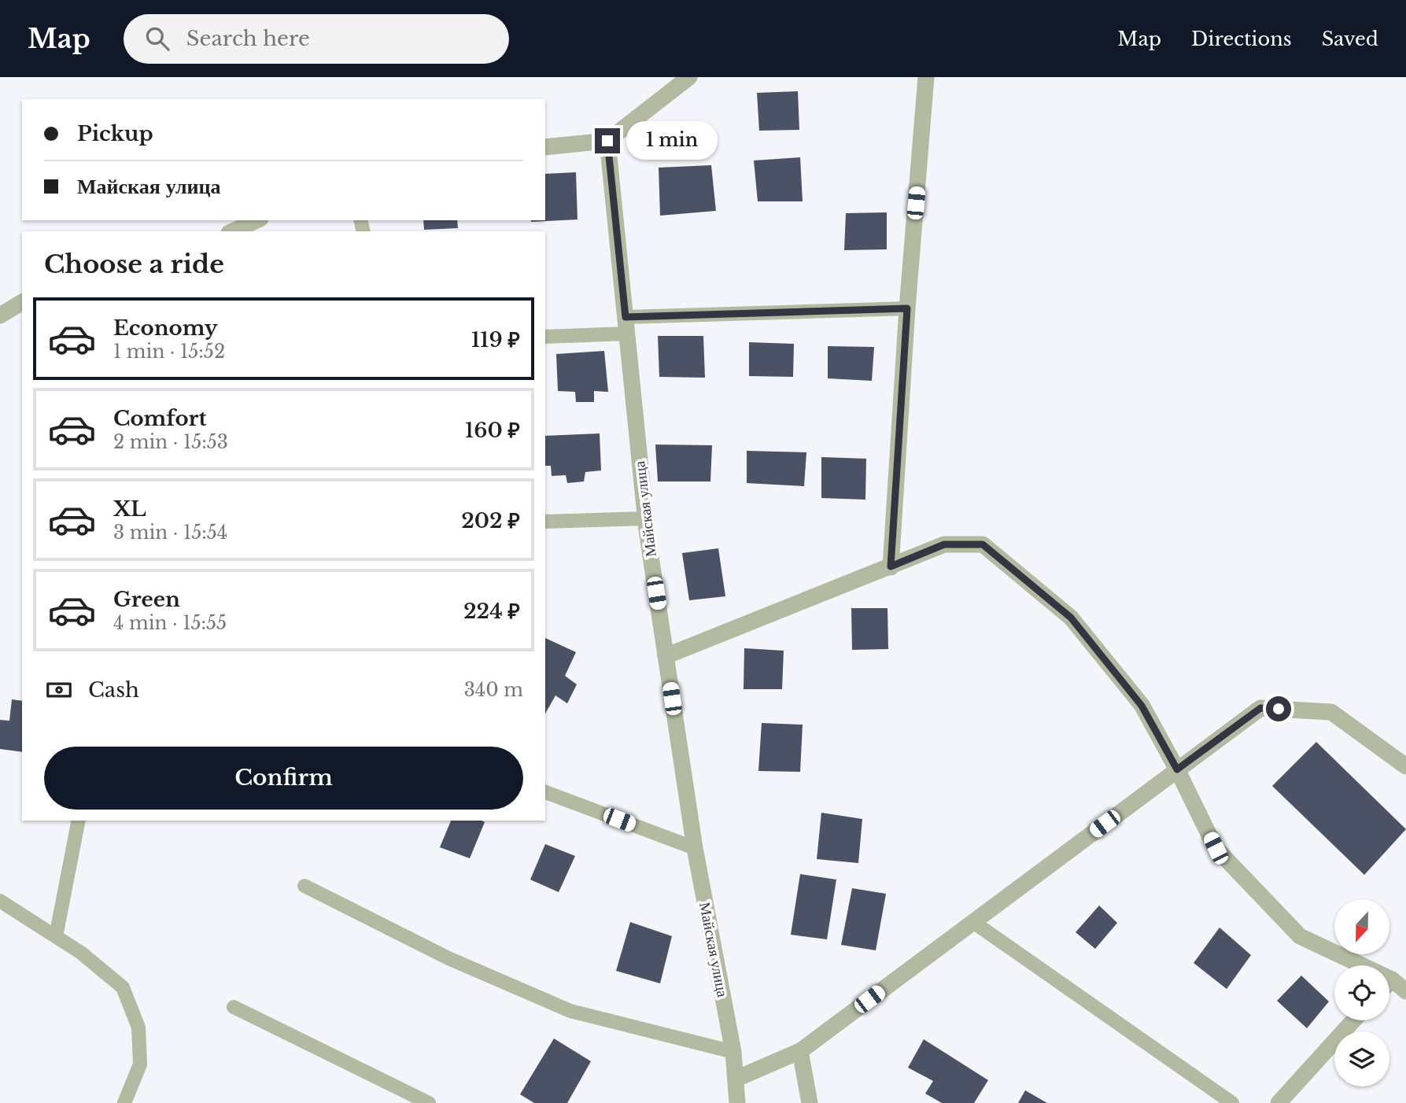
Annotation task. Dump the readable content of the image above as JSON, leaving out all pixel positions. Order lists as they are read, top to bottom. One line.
{"streets":{"street":["Майская улица"]},"north":"bottom","page":{"header":"Map","search":"Search here","nav":["Map","Directions","Saved"],"banner":["Pickup","Майская улица"],"bubble":"1 min","heading":"Choose a ride","list":[{"name":"Economy","note":"1 min · 15:52","value":"119 ₽"},{"name":"Comfort","note":"2 min · 15:53","value":"160 ₽"},{"name":"XL","note":"3 min · 15:54","value":"202 ₽"},{"name":"Green","note":"4 min · 15:55","value":"224 ₽"}],"pay":["Cash","340 m"],"buttons":"Confirm"}}
